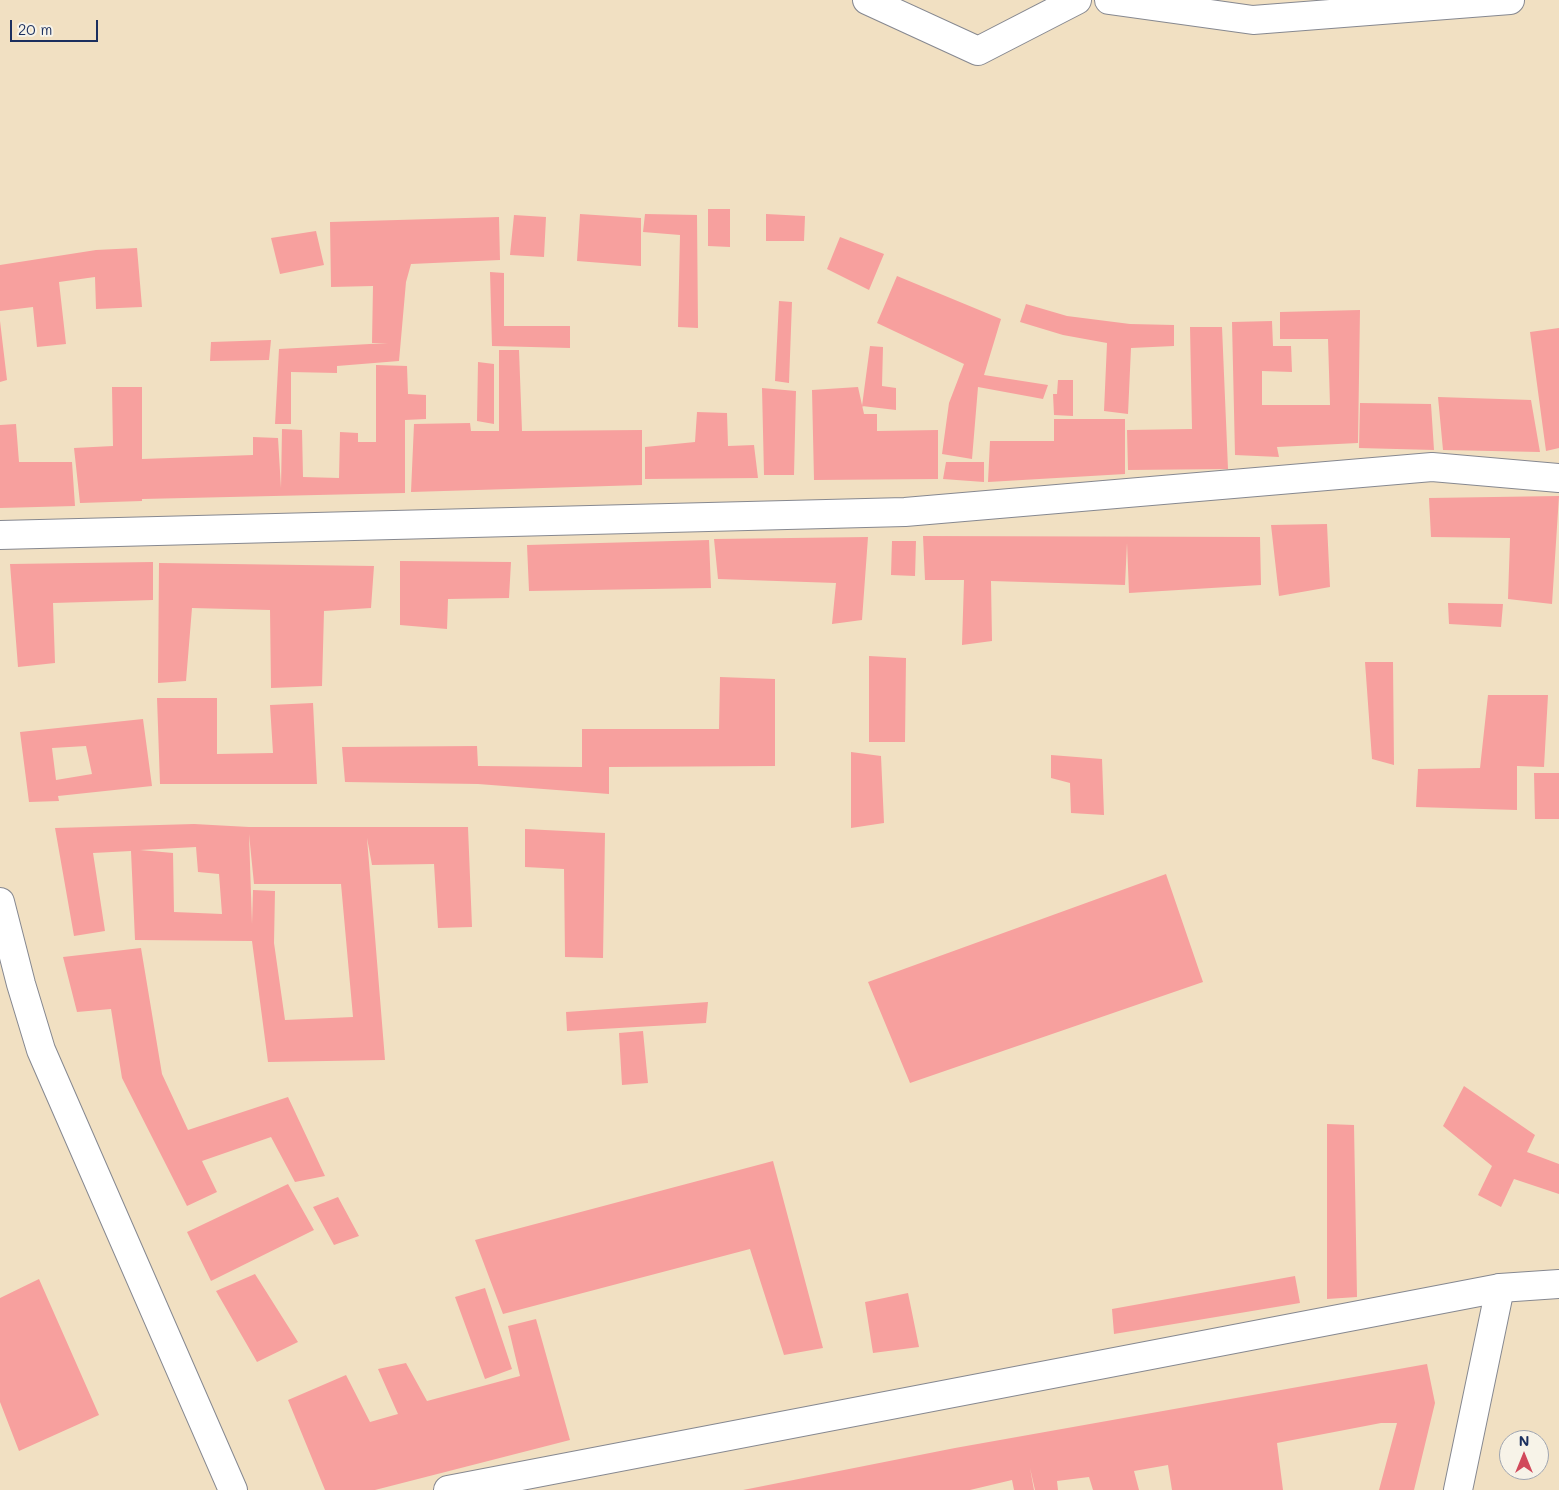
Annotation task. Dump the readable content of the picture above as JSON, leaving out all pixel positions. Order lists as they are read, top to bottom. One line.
{"scale_bar":"20 m","north":"top"}
